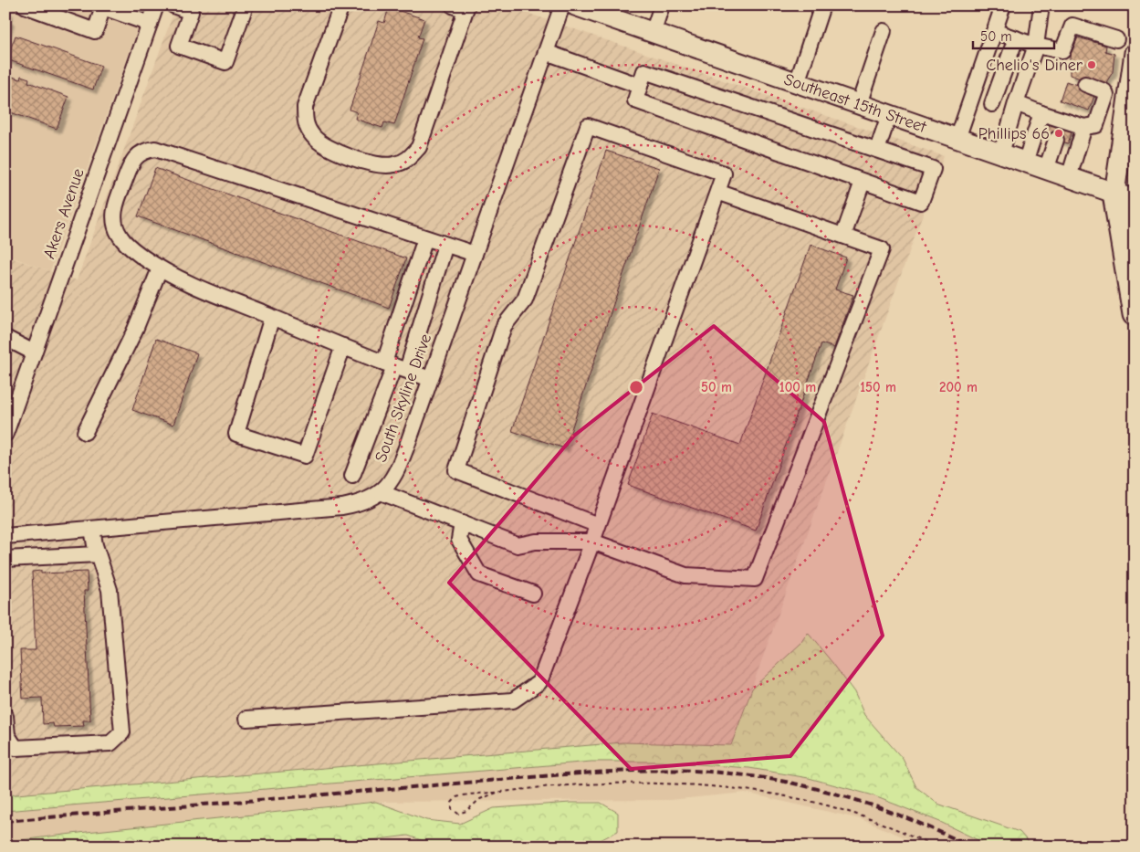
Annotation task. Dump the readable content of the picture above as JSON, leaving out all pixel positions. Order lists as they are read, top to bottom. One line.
{"streets":{"main road":["Southeast 15th Street"],"street":["Akers Avenue","South Skyline Drive"]},"places":["Chelio's Diner","Phillips 66"],"scale_bar":"50 m","rings":["50 m","100 m","150 m","200 m"]}
